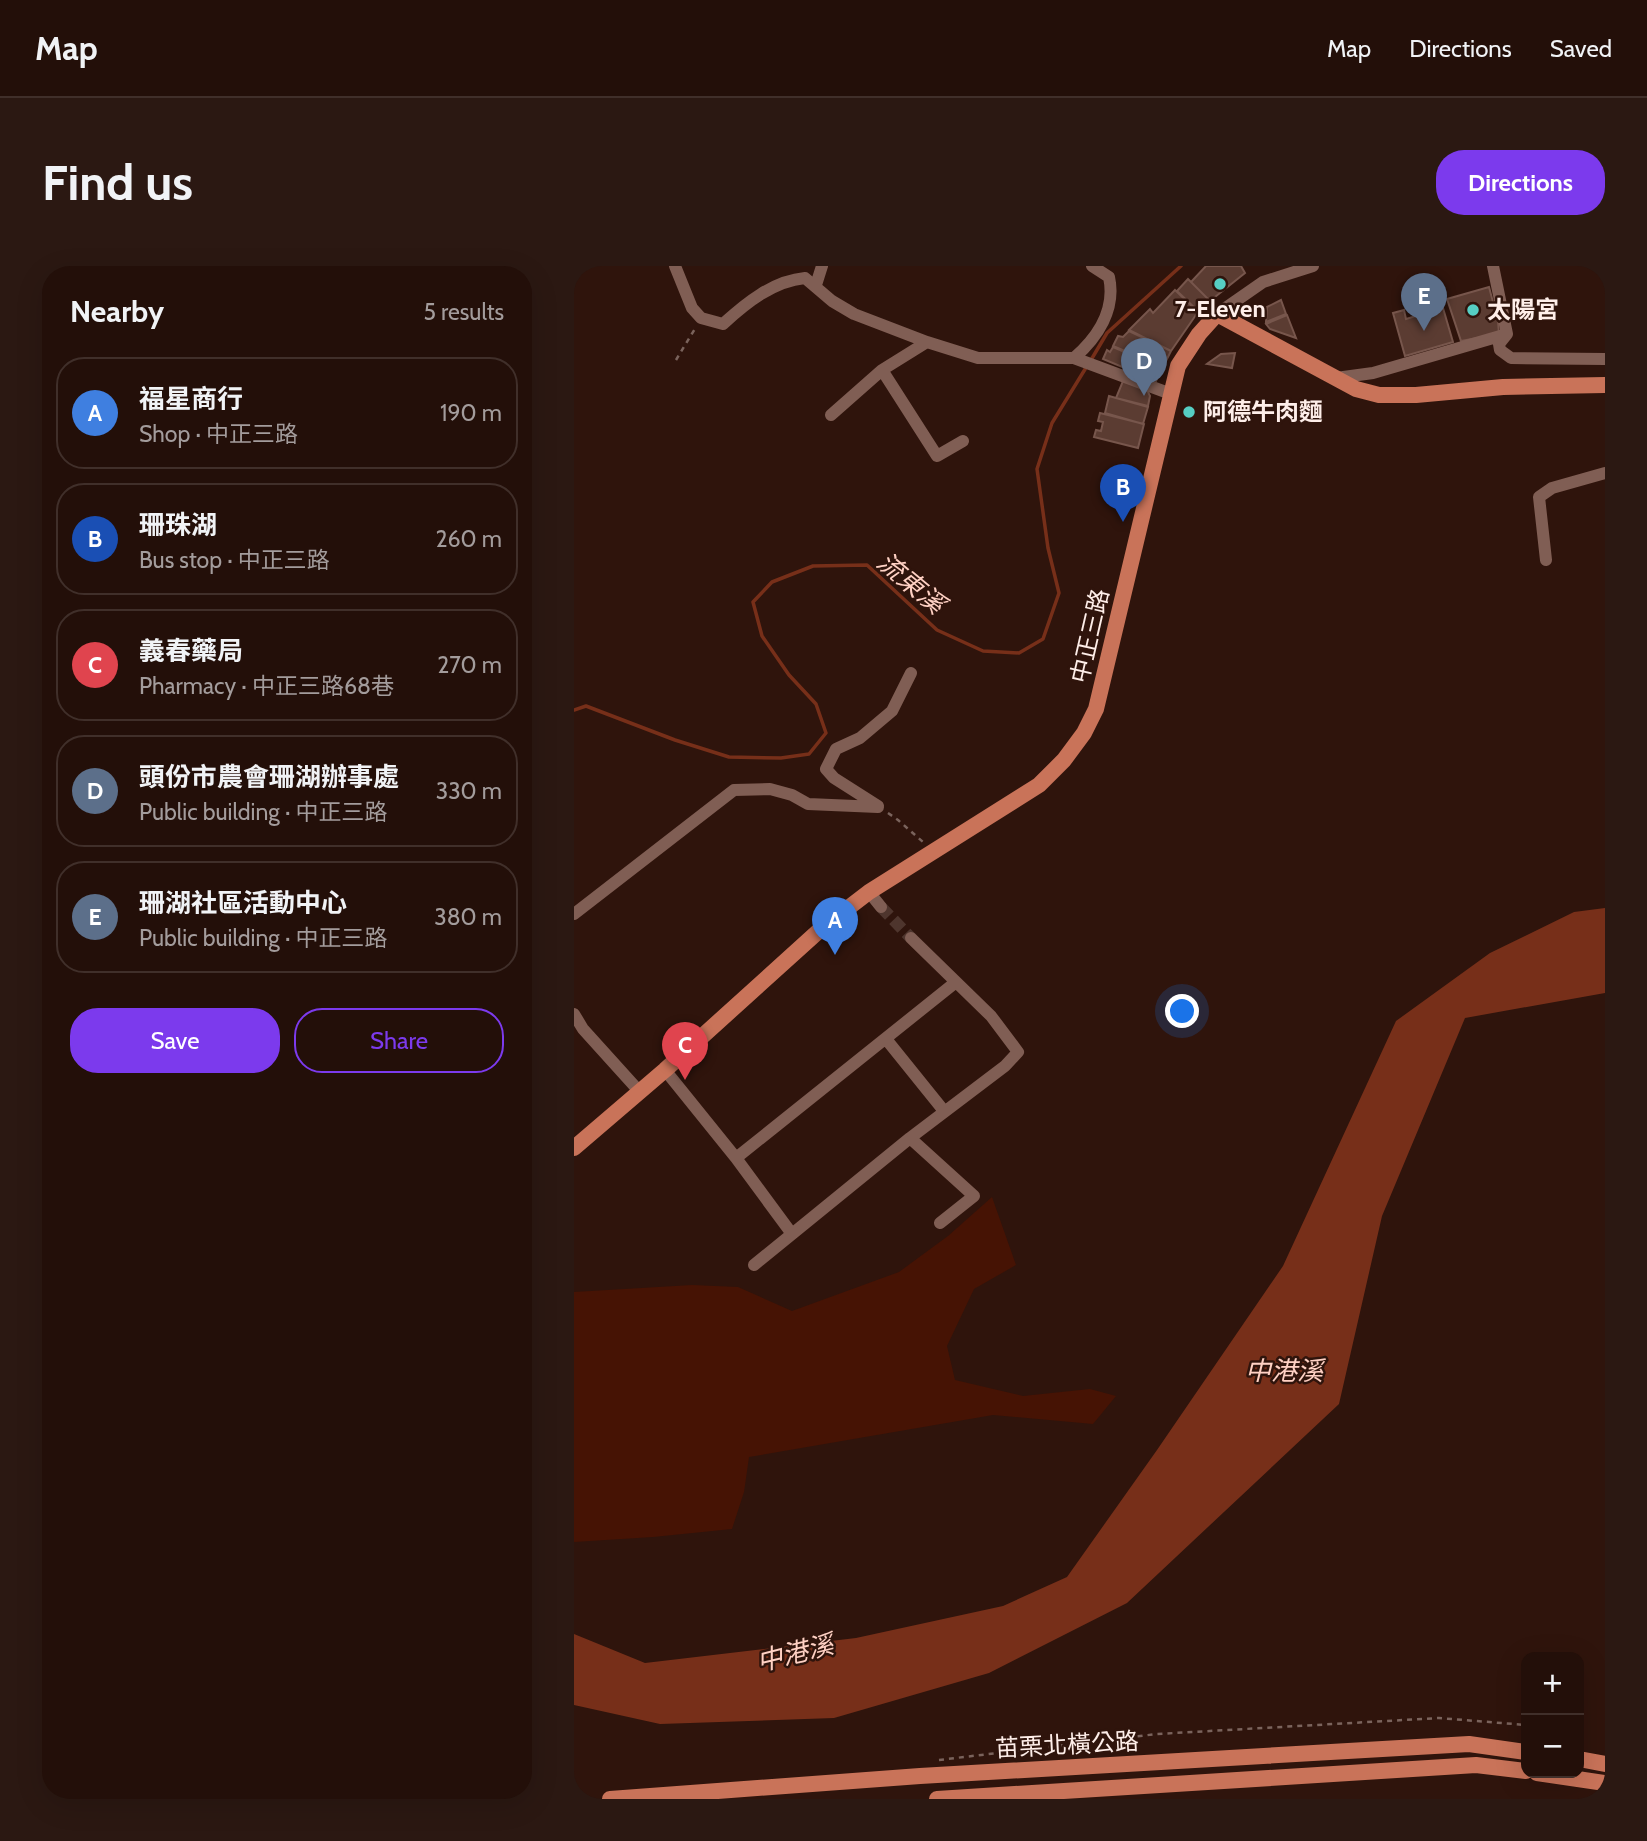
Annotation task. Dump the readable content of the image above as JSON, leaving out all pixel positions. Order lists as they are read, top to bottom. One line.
{"streets":{"main road":["中正三路","苗栗北橫公路"]},"water":["流東溪","中港溪"],"places":["7-Eleven","太陽宮","阿德牛肉麵"],"page":{"header":"Map","nav":["Map","Directions","Saved"],"buttons":["Directions",["Save","Share"]],"title":"Find us","heading":["Nearby","5 results"],"pins":["E","D","B","A","C"],"list":[{"mark":"A","name":"福星商行","note":"Shop · 中正三路","value":"190 m"},{"mark":"B","name":"珊珠湖","note":"Bus stop · 中正三路","value":"260 m"},{"mark":"C","name":"義春藥局","note":"Pharmacy · 中正三路68巷","value":"270 m"},{"mark":"D","name":"頭份市農會珊湖辦事處","note":"Public building · 中正三路","value":"330 m"},{"mark":"E","name":"珊湖社區活動中心","note":"Public building · 中正三路","value":"380 m"}],"map_buttons":["+","−"]}}
